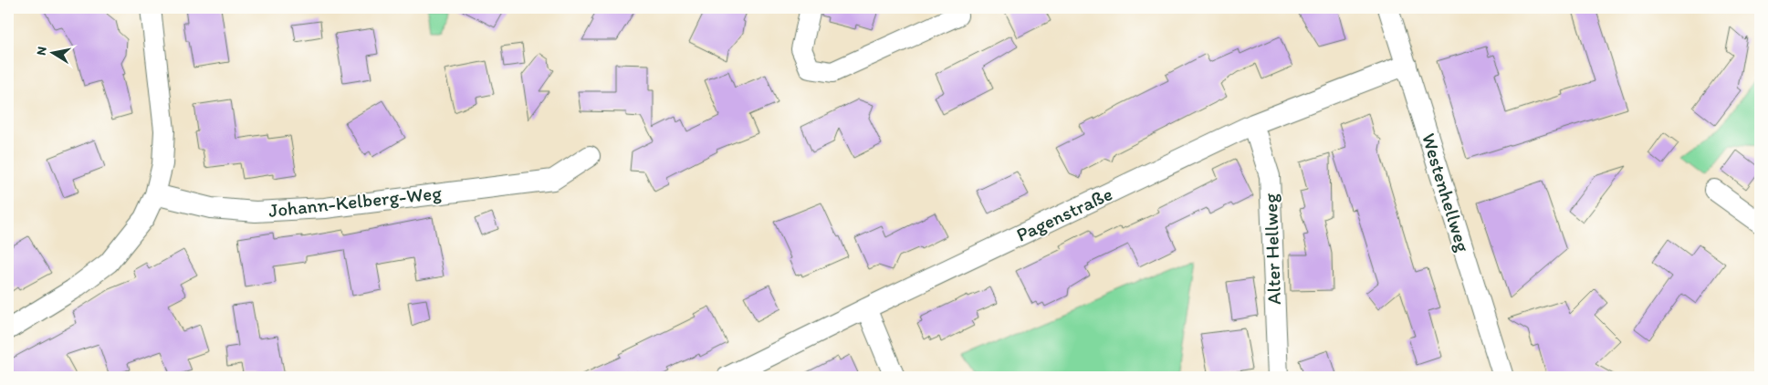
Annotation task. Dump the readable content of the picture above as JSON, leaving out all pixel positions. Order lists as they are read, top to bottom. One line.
{"streets":{"street":["Westenhellweg","Johann-Kelberg-Weg","Pagenstraße","Alter Hellweg"]},"crossings":[["Westenhellweg","Pagenstraße"],["Pagenstraße","Alter Hellweg"]],"north":"left"}
